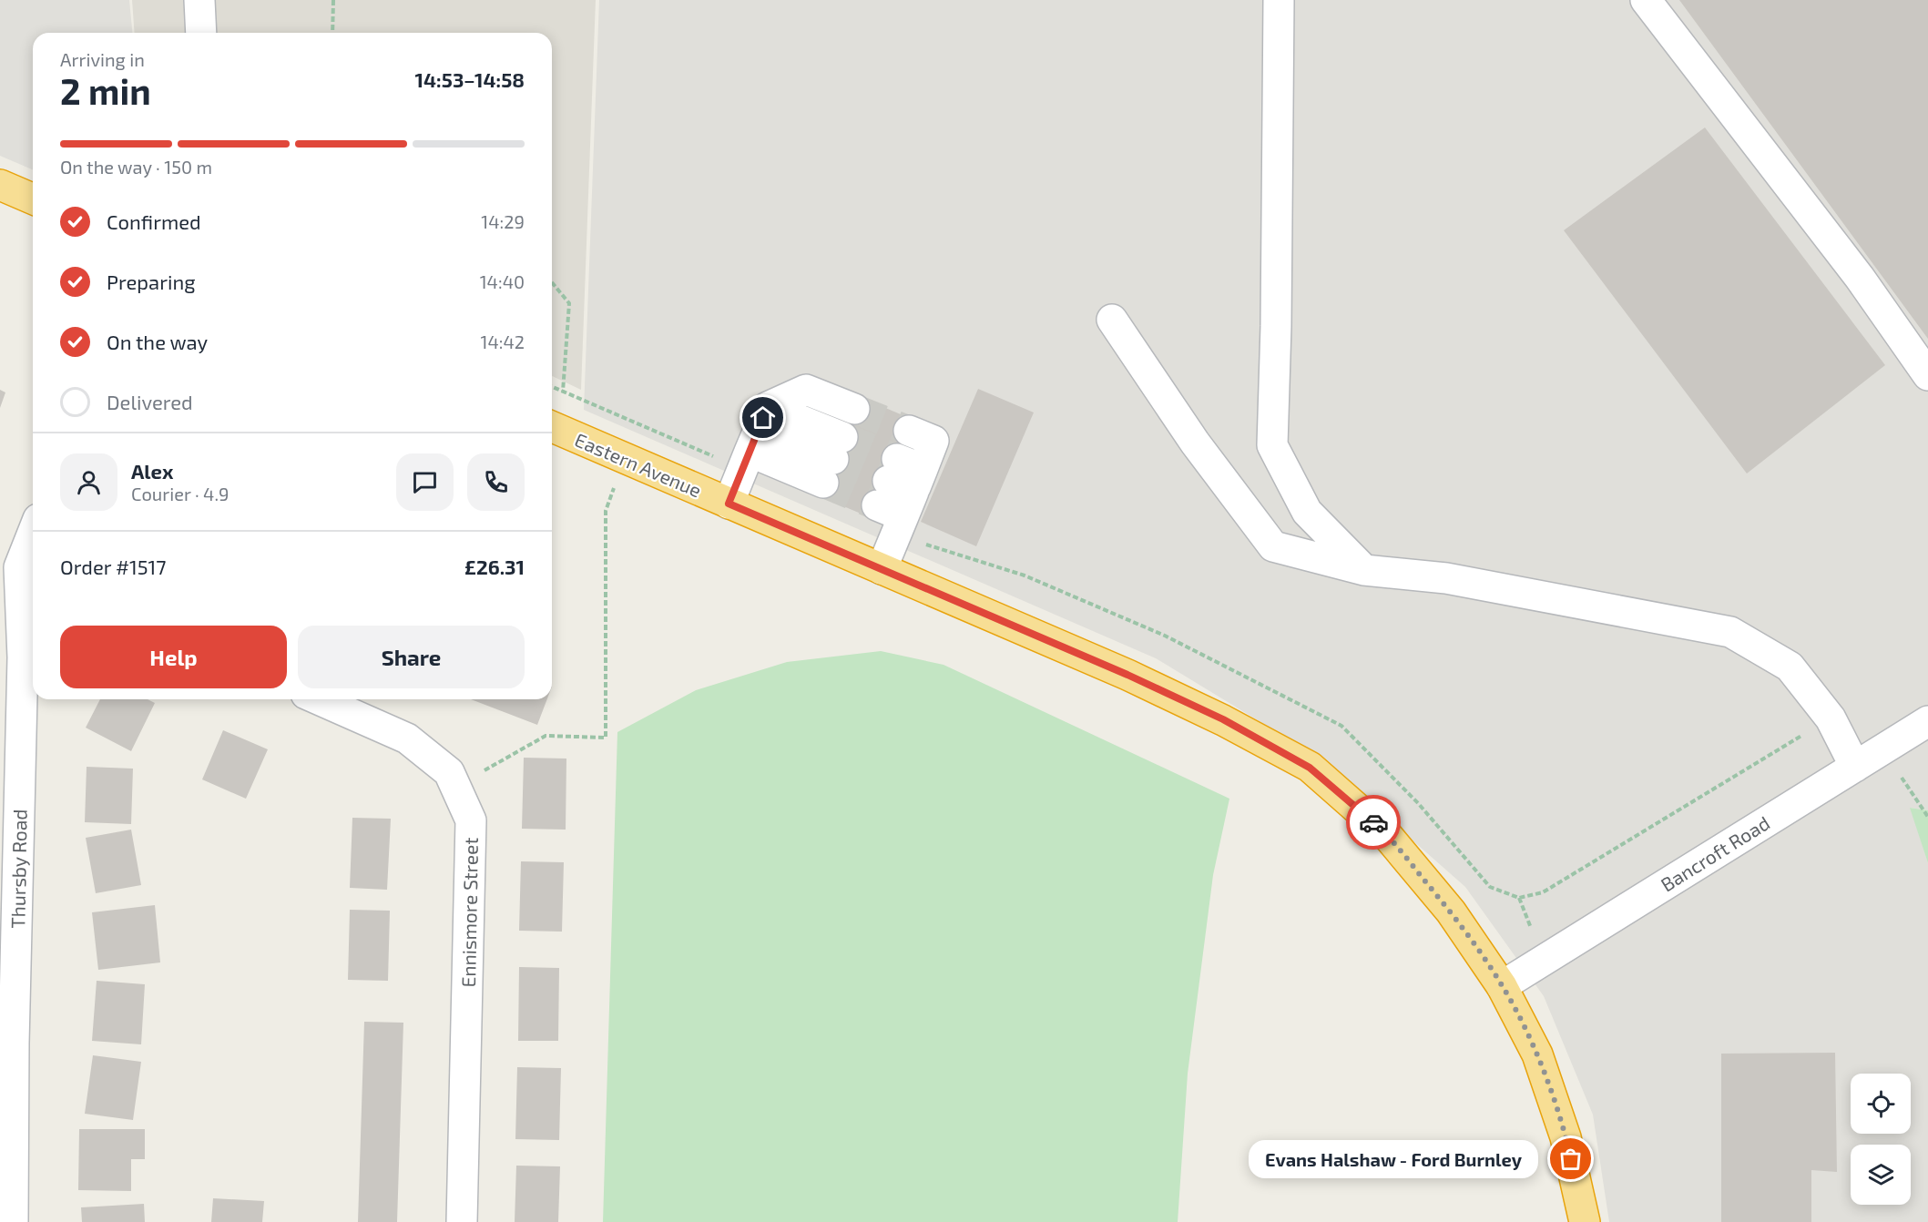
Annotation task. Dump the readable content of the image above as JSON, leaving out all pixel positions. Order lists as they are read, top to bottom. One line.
{"streets":{"highway":["Eastern Avenue"],"street":["Bancroft Road","Thursby Road","Ennismore Street"]},"crossings":[["Eastern Avenue","Bancroft Road"]],"places":["Evans Halshaw - Ford Burnley"],"page":{"heading":["2 min","Arriving in","14:53–14:58"],"panel":["Alex","Courier · 4.9","Order #1517","£26.31"],"bar":"On the way · 150 m","list":[["Confirmed","14:29"],["Preparing","14:40"],["On the way","14:42"],"Delivered"],"buttons":["Help","Share"],"bubble":"Evans Halshaw - Ford Burnley"}}
